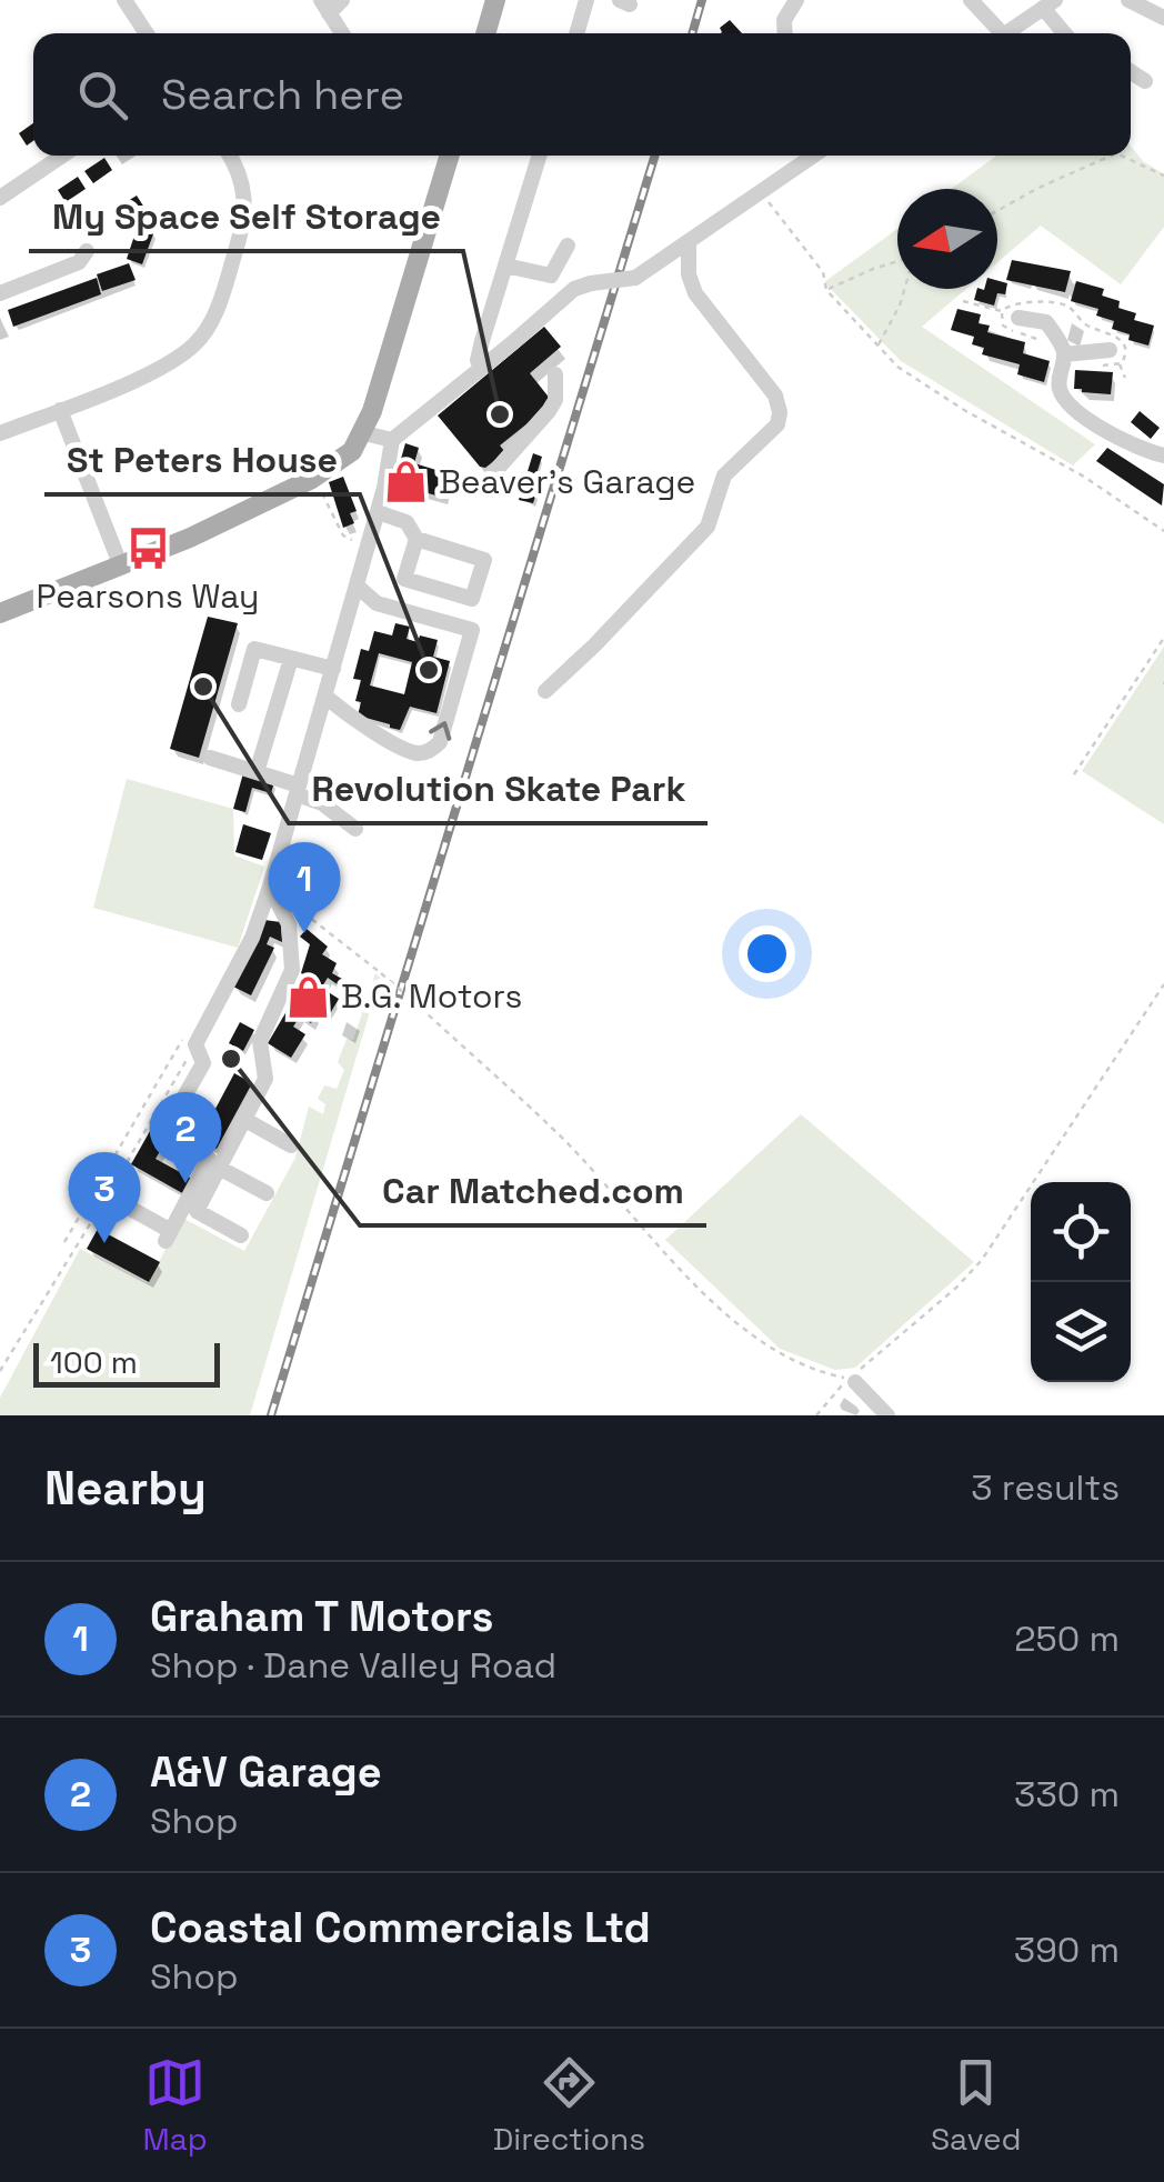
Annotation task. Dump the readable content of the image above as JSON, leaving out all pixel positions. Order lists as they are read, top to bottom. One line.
{"places":{"other":["My Space Self Storage","St Peters House","Revolution Skate Park","Car Matched.com"],"shop":["Beaver's Garage","B.G. Motors"],"bus stop":["Pearsons Way"]},"scale_bar":"100 m","north":"left","page":{"search":"Search here","pins":["1","2","3"],"scale":"100 m","heading":["Nearby","3 results"],"list":[{"mark":"1","name":"Graham T Motors","note":"Shop · Dane Valley Road","value":"250 m"},{"mark":"2","name":"A&V Garage","note":"Shop","value":"330 m"},{"mark":"3","name":"Coastal Commercials Ltd","note":"Shop","value":"390 m"}],"nav":["Map","Directions","Saved"]}}
